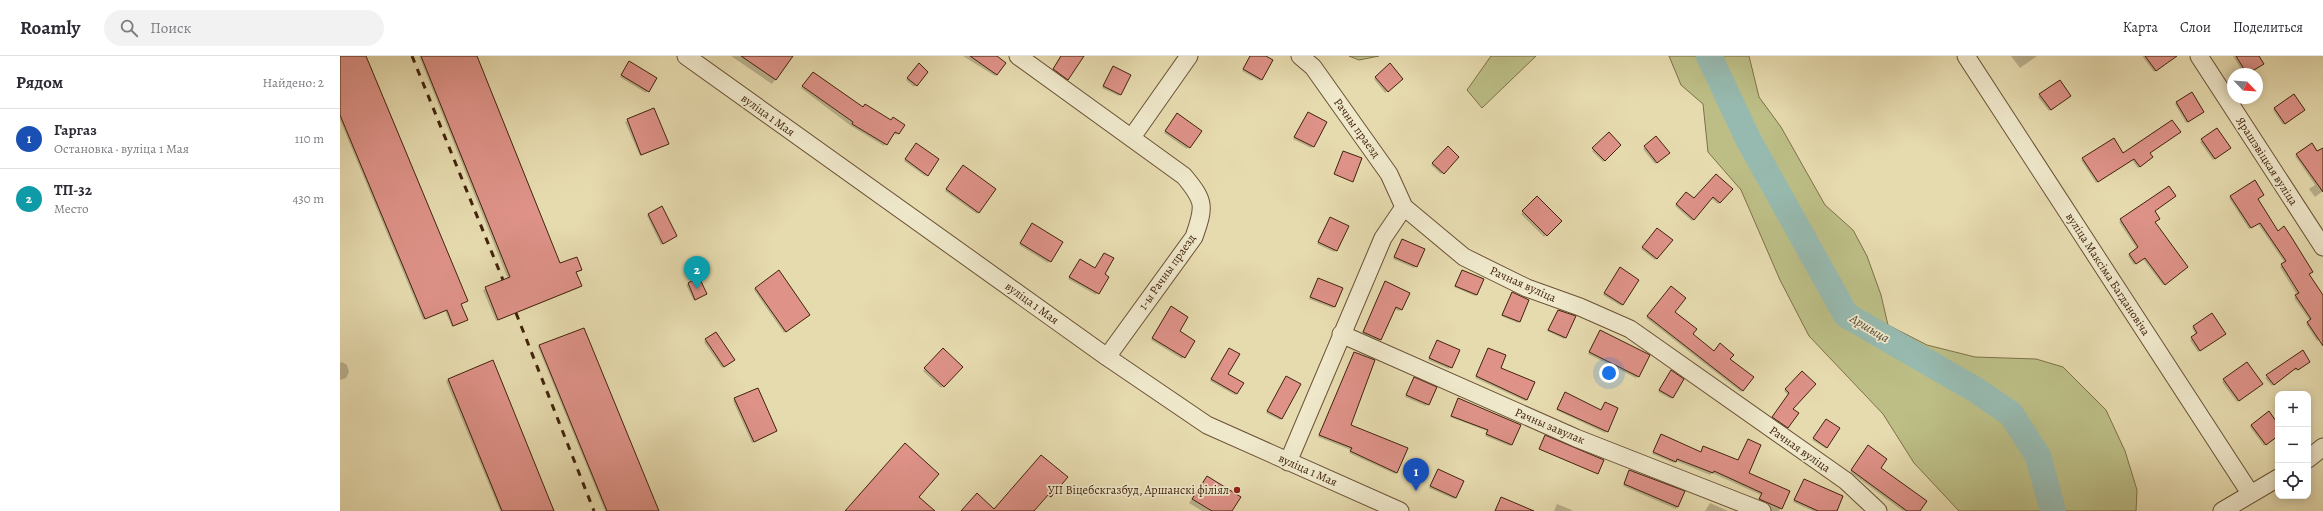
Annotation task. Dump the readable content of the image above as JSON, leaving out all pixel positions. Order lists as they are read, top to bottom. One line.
{"streets":{"street":["вуліца 1 Мая","Рачны праезд","Ярашэвіцкая вуліца","1-ы Рачны праезд","вуліца Максіма Багдановіча","Рачная вуліца","Рачны завулак"]},"crossings":[["вуліца 1 Мая","1-ы Рачны праезд"],["Рачны праезд","Рачная вуліца"]],"water":["Аршыца"],"places":["УП Віцебскгазбуд, Аршанскі філіял"],"north":"bottom right","page":{"header":"Roamly","search":"Поиск","nav":["Карта","Слои","Поделиться"],"heading":["Рядом","Найдено: 2"],"list":[{"mark":"1","name":"Гаргаз","note":"Остановка · вуліца 1 Мая","value":"110 m"},{"mark":"2","name":"ТП-32","note":"Место","value":"430 m"}],"pins":["2","1"],"map_buttons":["+","−"]}}
